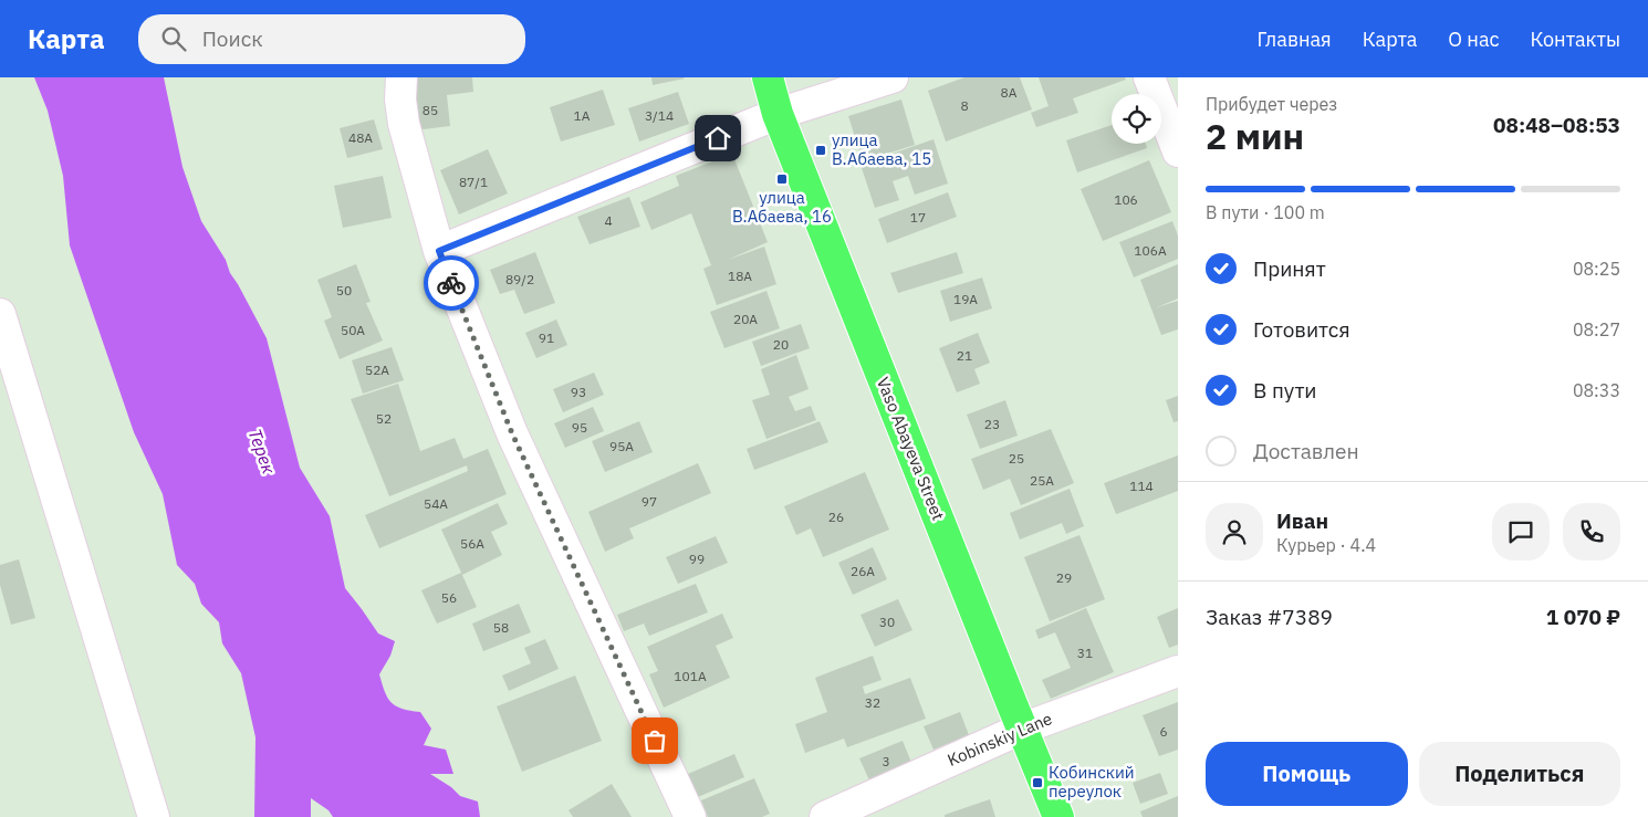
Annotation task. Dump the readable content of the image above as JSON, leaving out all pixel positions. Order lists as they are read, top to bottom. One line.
{"streets":{"main road":["Vaso Abayeva Street"],"street":["Kobinskiy Lane"]},"crossings":[["Vaso Abayeva Street","Kobinskiy Lane"]],"water":["Терек"],"places":{"transit":["улица В.Абаева, 15","улица В.Абаева, 16","Кобинский переулок"]},"house_numbers":["8А","8","85","1А","3/14","48А","87/1","106","17","4","106А","18А","89/2","50","19А","20А","50А","91","20","21","52А","93","52","23","95","95А","25","25А","114","97","54А","26","56А","99","26А","29","56","30","58","31","101А","32","6","3"],"page":{"header":"Карта","search":"Поиск","nav":["Главная","Карта","О нас","Контакты"],"heading":["2 мин","Прибудет через","08:48–08:53"],"panel":["Иван","Курьер · 4.4","Заказ #7389","1 070 ₽"],"bar":"В пути · 100 m","list":[["Принят","08:25"],["Готовится","08:27"],["В пути","08:33"],"Доставлен"],"buttons":["Помощь","Поделиться"]}}
